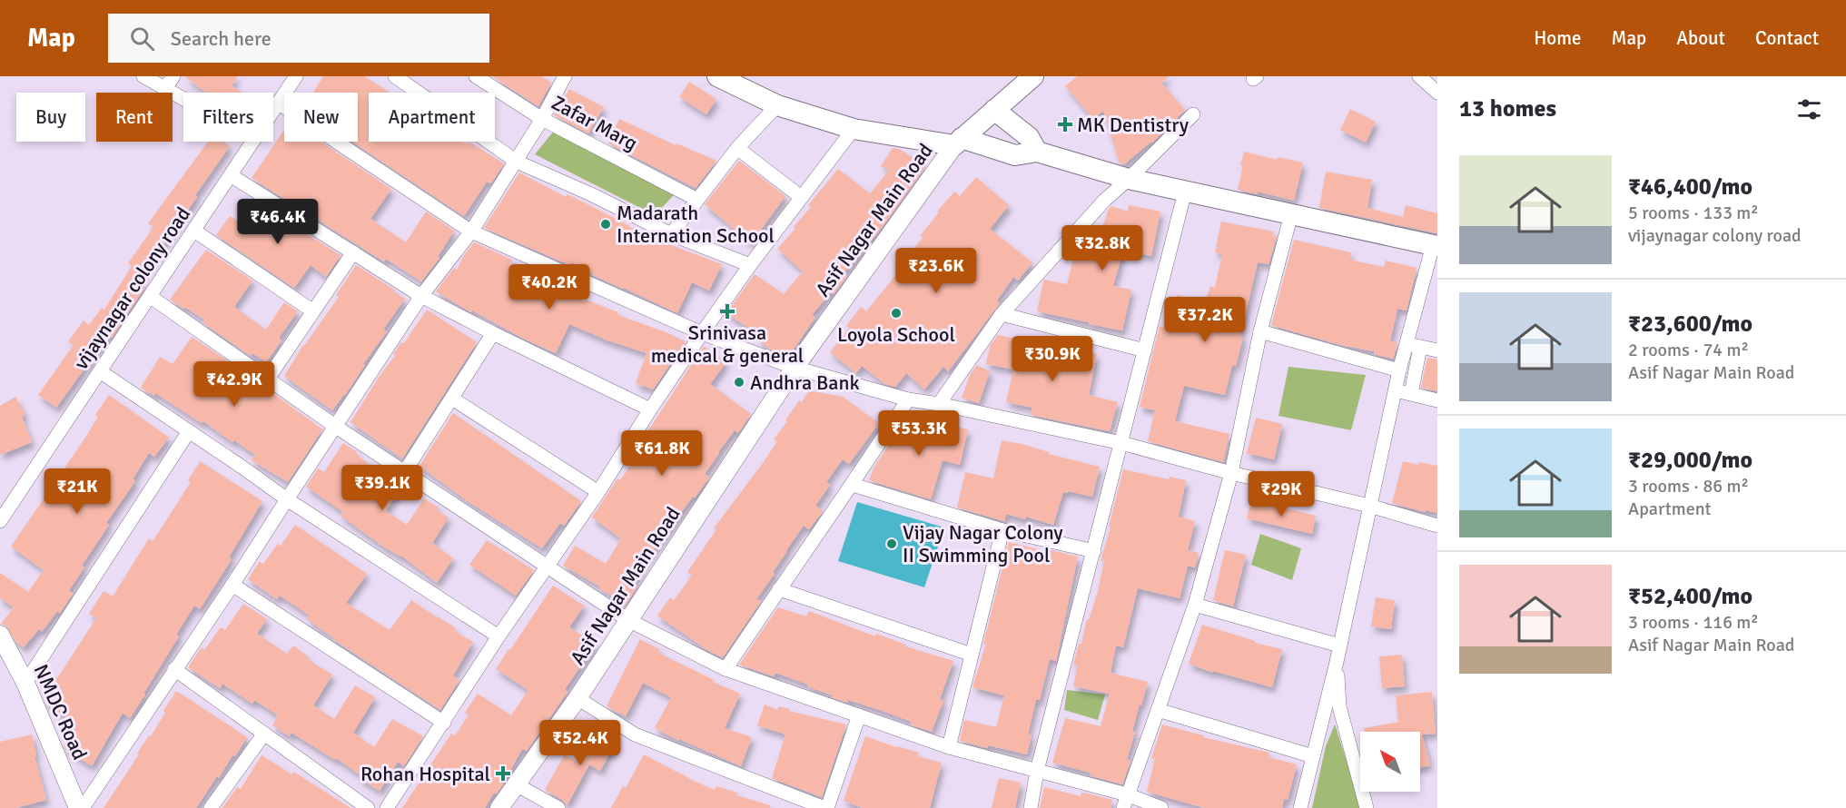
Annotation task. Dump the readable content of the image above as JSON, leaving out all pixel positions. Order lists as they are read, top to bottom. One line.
{"streets":{"street":["Zafar Marg","Asif Nagar Main Road","vijaynagar colony road","NMDC Road"]},"places":{"health":["MK Dentistry","Srinivasa medical & general","Rohan Hospital"],"other":["Madarath Internation School","Loyola School","Andhra Bank","Vijay Nagar Colony II Swimming Pool"]},"north":"top left","page":{"header":"Map","search":"Search here","nav":["Home","Map","About","Contact"],"heading":"13 homes","chip":["Buy","Rent","Filters","New","Apartment"],"list":[{"name":"₹46,400/mo","note":"5 rooms · 133 m² · vijaynagar colony road"},{"name":"₹23,600/mo","note":"2 rooms · 74 m² · Asif Nagar Main Road"},{"name":"₹29,000/mo","note":"3 rooms · 86 m² · Apartment"},{"name":"₹52,400/mo","note":"3 rooms · 116 m² · Asif Nagar Main Road"}],"price":["₹46.4K","₹32.8K","₹23.6K","₹40.2K","₹37.2K","₹30.9K","₹42.9K","₹53.3K","₹61.8K","₹39.1K","₹21K","₹29K","₹52.4K"]}}
